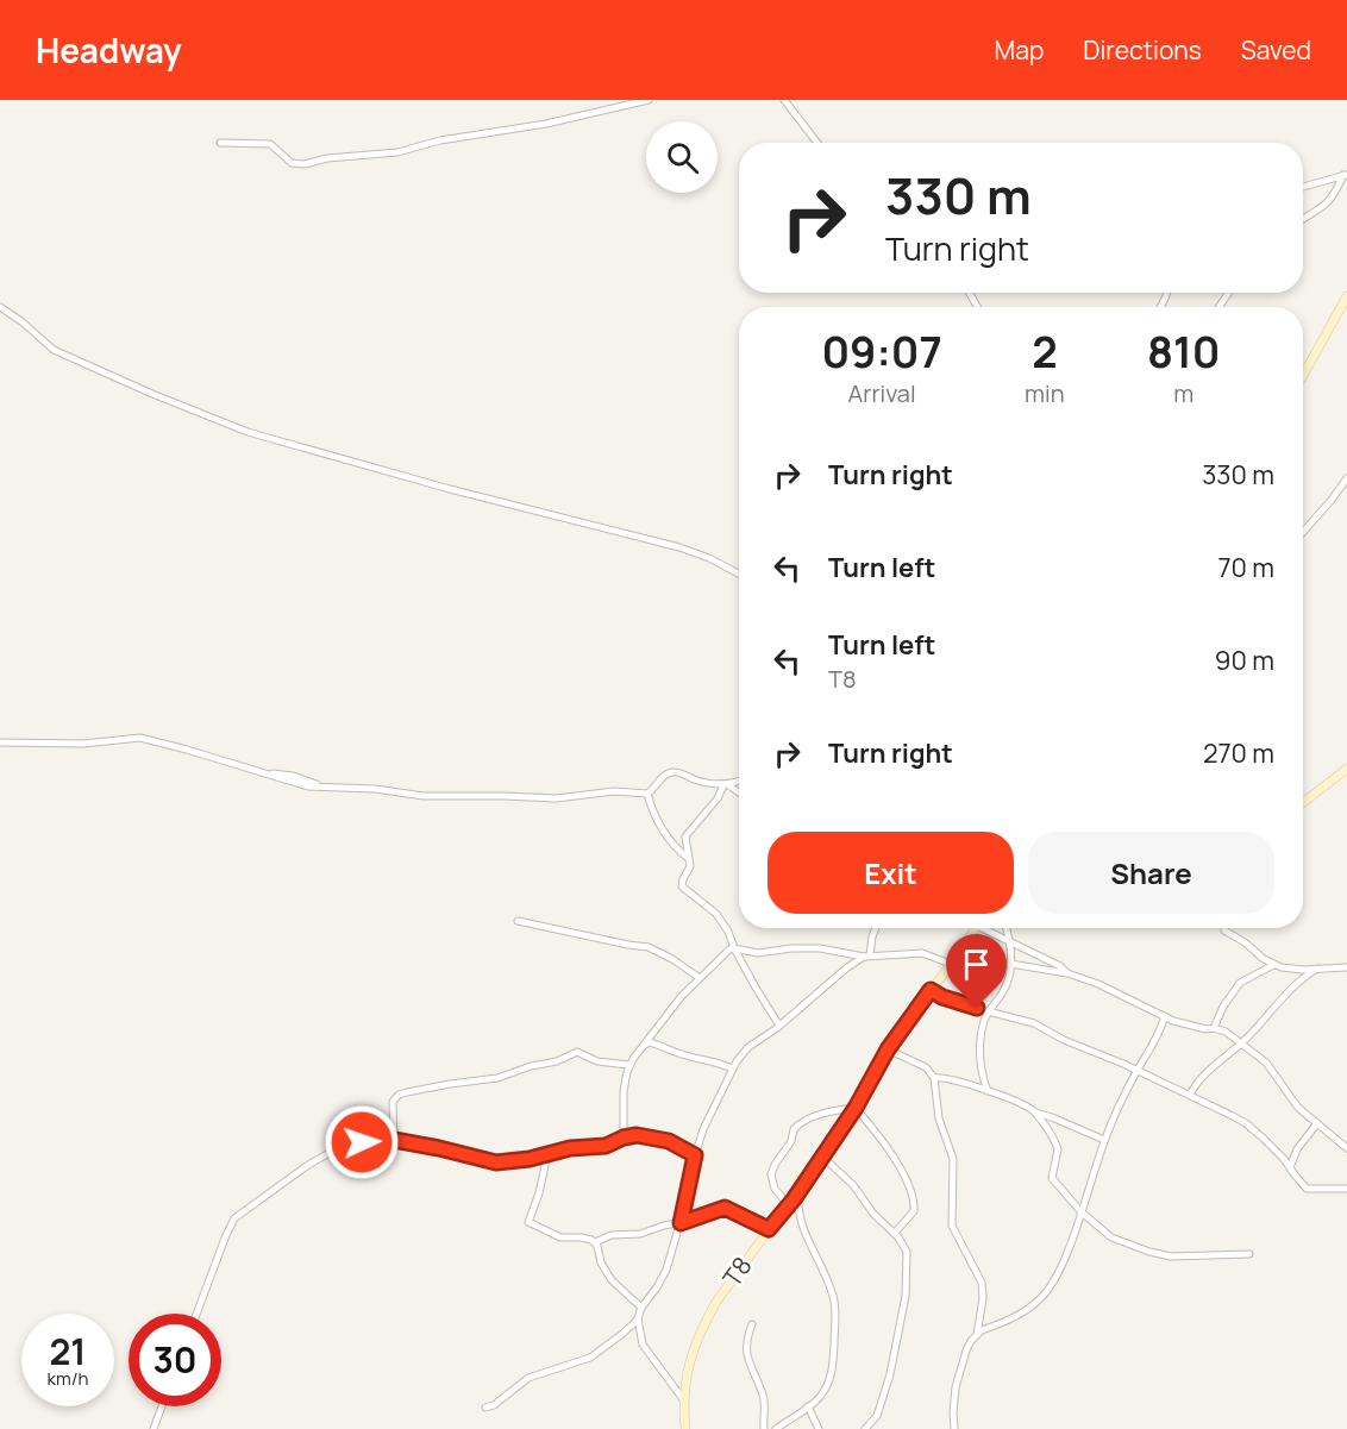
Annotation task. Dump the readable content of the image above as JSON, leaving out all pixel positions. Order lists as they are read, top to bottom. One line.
{"streets":{"street":["T8"]},"page":{"header":"Headway","nav":["Map","Directions","Saved"],"turn":["330 m","Turn right"],"eta":["09:07","Arrival","2","min","810","m"],"list":[{"name":"Turn right","value":"330 m"},{"name":"Turn left","value":"70 m"},{"name":"Turn left","note":"T8","value":"90 m"},{"name":"Turn right","value":"270 m"}],"buttons":["Exit","Share"],"speed":"21 km/h","limit":"30"}}
